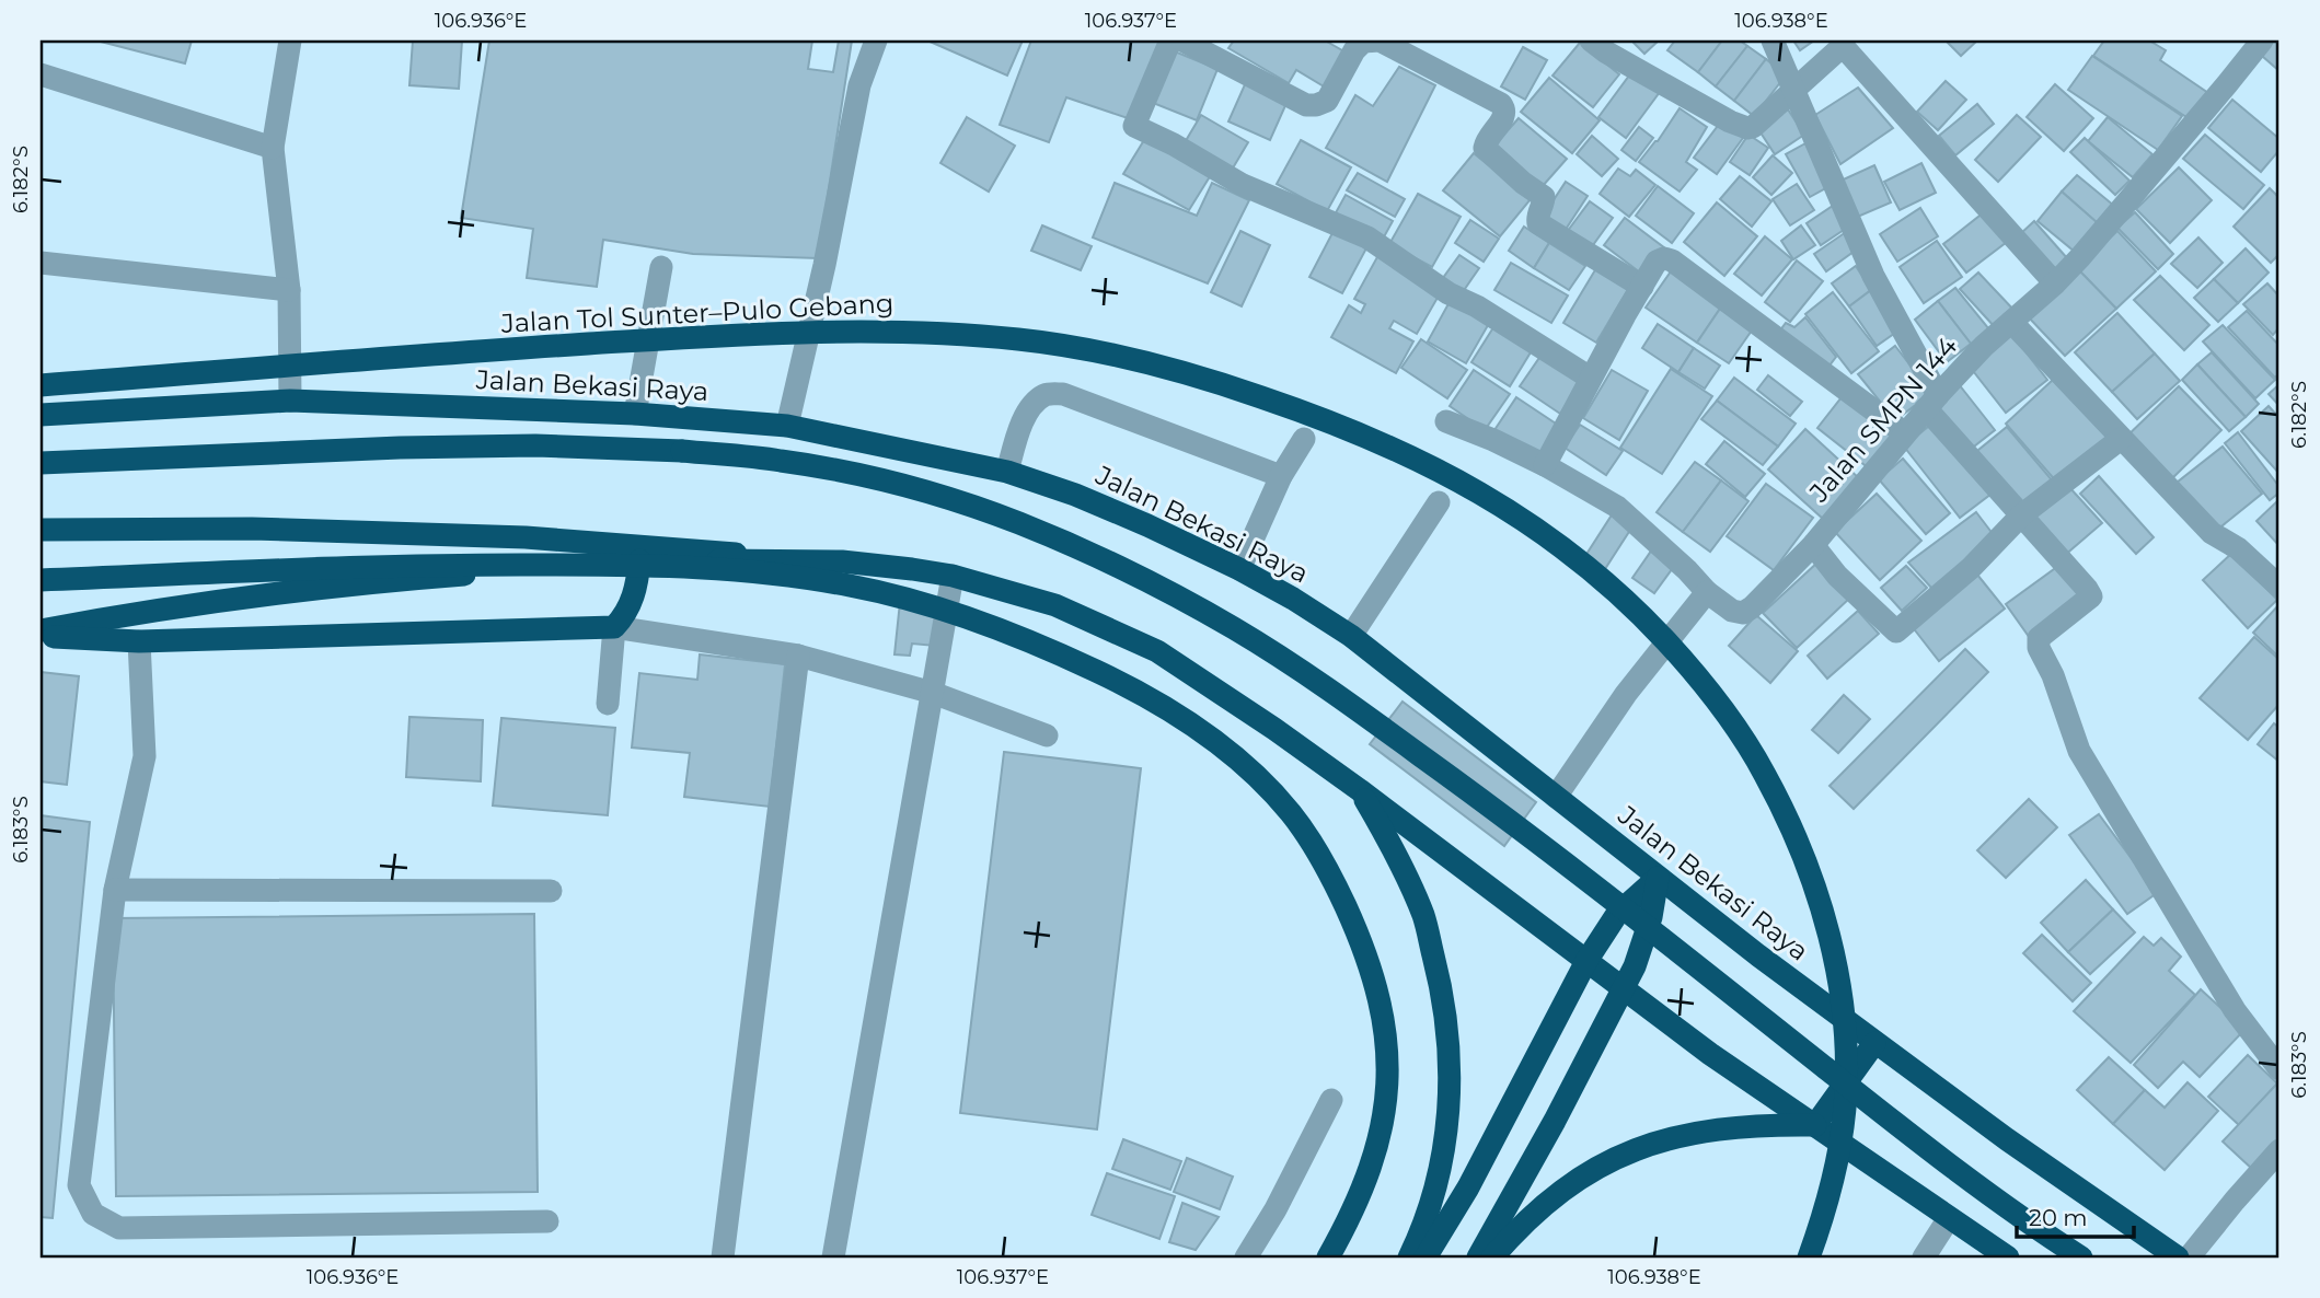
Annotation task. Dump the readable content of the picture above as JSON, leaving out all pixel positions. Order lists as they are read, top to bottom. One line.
{"streets":{"highway":["Jalan Tol Sunter–Pulo Gebang","Jalan Bekasi Raya"],"street":["Jalan SMPN 144"]},"scale_bar":"20 m","coordinates":["106.936°E","106.937°E","106.938°E","6.182°S","6.183°S"]}
